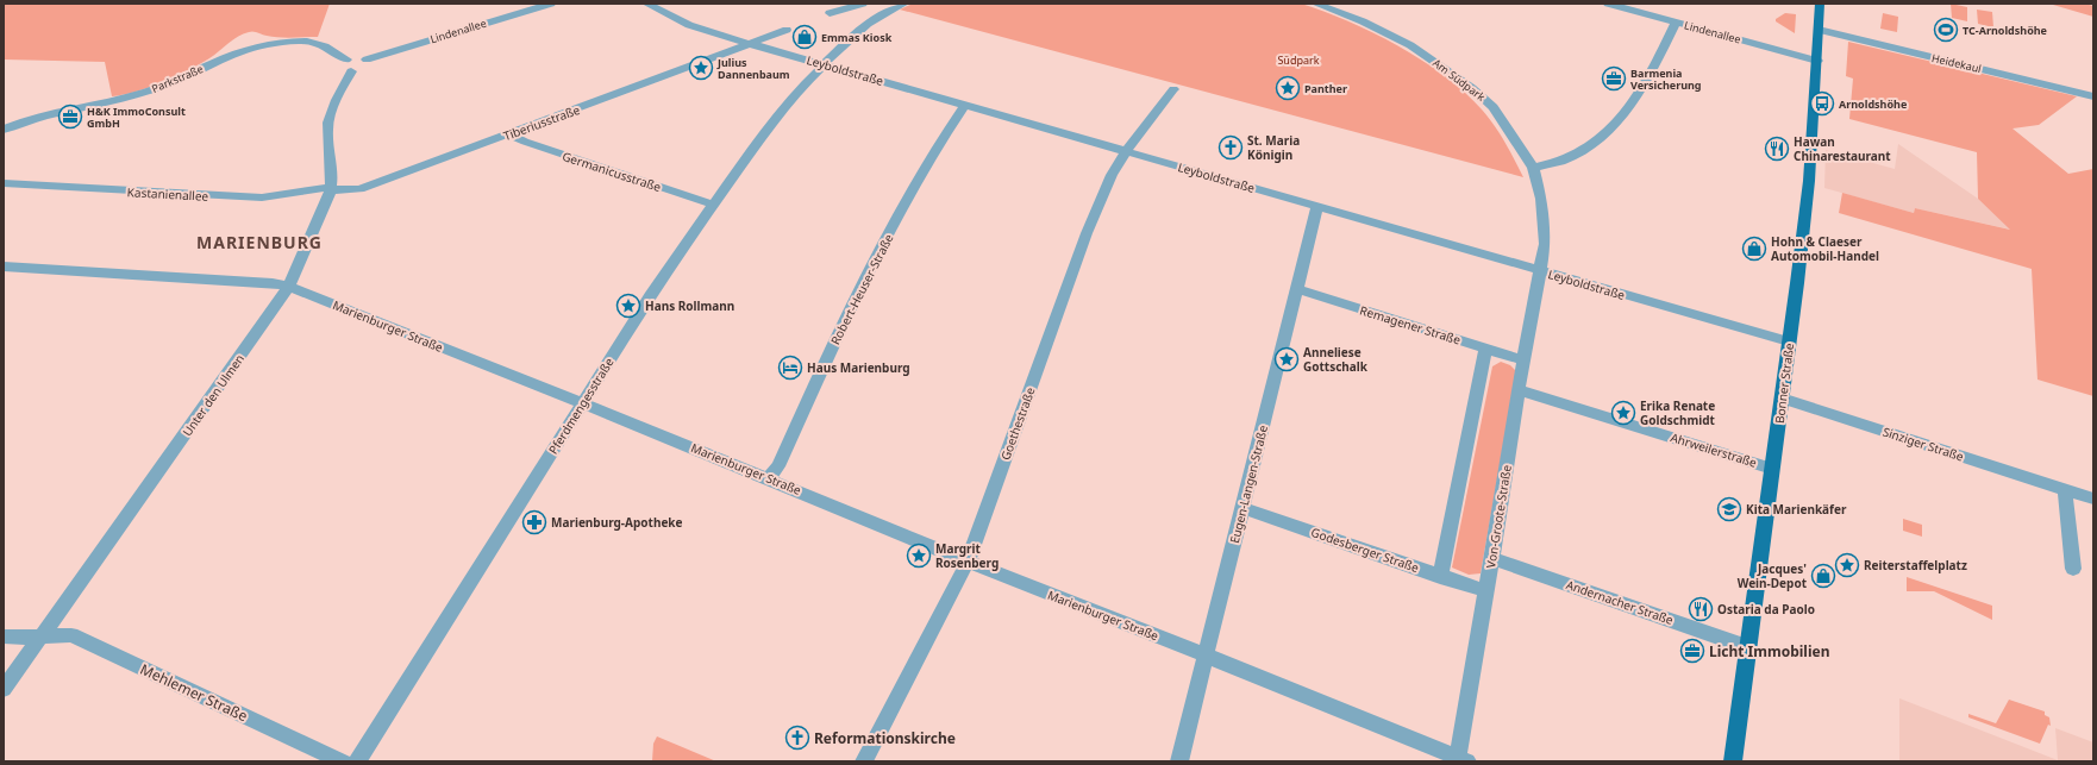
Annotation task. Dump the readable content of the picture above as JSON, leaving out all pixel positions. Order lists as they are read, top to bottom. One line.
{"streets":{"main road":["Bonner Straße"],"street":["Lindenallee","Heidekaul","Leyboldstraße","Parkstraße","Am Südpark","Tiberiusstraße","Germanicusstraße","Kastanienallee","Robert-Heuser-Straße","Remagener Straße","Marienburger Straße","Unter den Ulmen","Pferdmengesstraße","Goethestraße","Sinziger Straße","Ahrweilerstraße","Eugen-Langen-Straße","Von-Groote-Straße","Godesberger Straße","Andernacher Straße","Mehlemer Straße"]},"crossings":[["Lindenallee","Parkstraße"],["Lindenallee","Bonner Straße"],["Lindenallee","Unter den Ulmen"],["Heidekaul","Bonner Straße"],["Leyboldstraße","Am Südpark"],["Leyboldstraße","Tiberiusstraße"],["Leyboldstraße","Robert-Heuser-Straße"],["Leyboldstraße","Bonner Straße"],["Leyboldstraße","Pferdmengesstraße"],["Leyboldstraße","Goethestraße"],["Leyboldstraße","Eugen-Langen-Straße"],["Leyboldstraße","Von-Groote-Straße"],["Parkstraße","Unter den Ulmen"],["Am Südpark","Von-Groote-Straße"],["Tiberiusstraße","Germanicusstraße"],["Tiberiusstraße","Kastanienallee"],["Tiberiusstraße","Unter den Ulmen"],["Germanicusstraße","Pferdmengesstraße"],["Kastanienallee","Unter den Ulmen"],["Robert-Heuser-Straße","Marienburger Straße"],["Remagener Straße","Eugen-Langen-Straße"],["Remagener Straße","Von-Groote-Straße"],["Marienburger Straße","Unter den Ulmen"],["Marienburger Straße","Pferdmengesstraße"],["Marienburger Straße","Goethestraße"],["Marienburger Straße","Eugen-Langen-Straße"],["Marienburger Straße","Von-Groote-Straße"],["Bonner Straße","Sinziger Straße"],["Bonner Straße","Ahrweilerstraße"],["Bonner Straße","Andernacher Straße"],["Unter den Ulmen","Mehlemer Straße"],["Ahrweilerstraße","Von-Groote-Straße"],["Eugen-Langen-Straße","Godesberger Straße"],["Von-Groote-Straße","Godesberger Straße"],["Von-Groote-Straße","Andernacher Straße"]],"districts":["MARIENBURG"],"parks":["Südpark"],"places":{"sports":["TC-Arnoldshöhe"],"shop":["Emmas Kiosk","Hohn & Claeser Automobil-Handel","Jacques' Wein-Depot"],"place":["Julius Dannenbaum","Panther","Hans Rollmann","Anneliese Gottschalk","Erika Renate Goldschmidt","Margrit Rosenberg","Reiterstaffelplatz"],"office":["Barmenia Versicherung","H&K ImmoConsult GmbH","Licht Immobilien"],"bus stop":["Arnoldshöhe"],"church":["St. Maria Königin","Reformationskirche"],"restaurant":["Hawan Chinarestaurant","Ostaria da Paolo"],"hotel":["Haus Marienburg"],"school or university":["Kita Marienkäfer"],"pharmacy":["Marienburg-Apotheke"]}}
